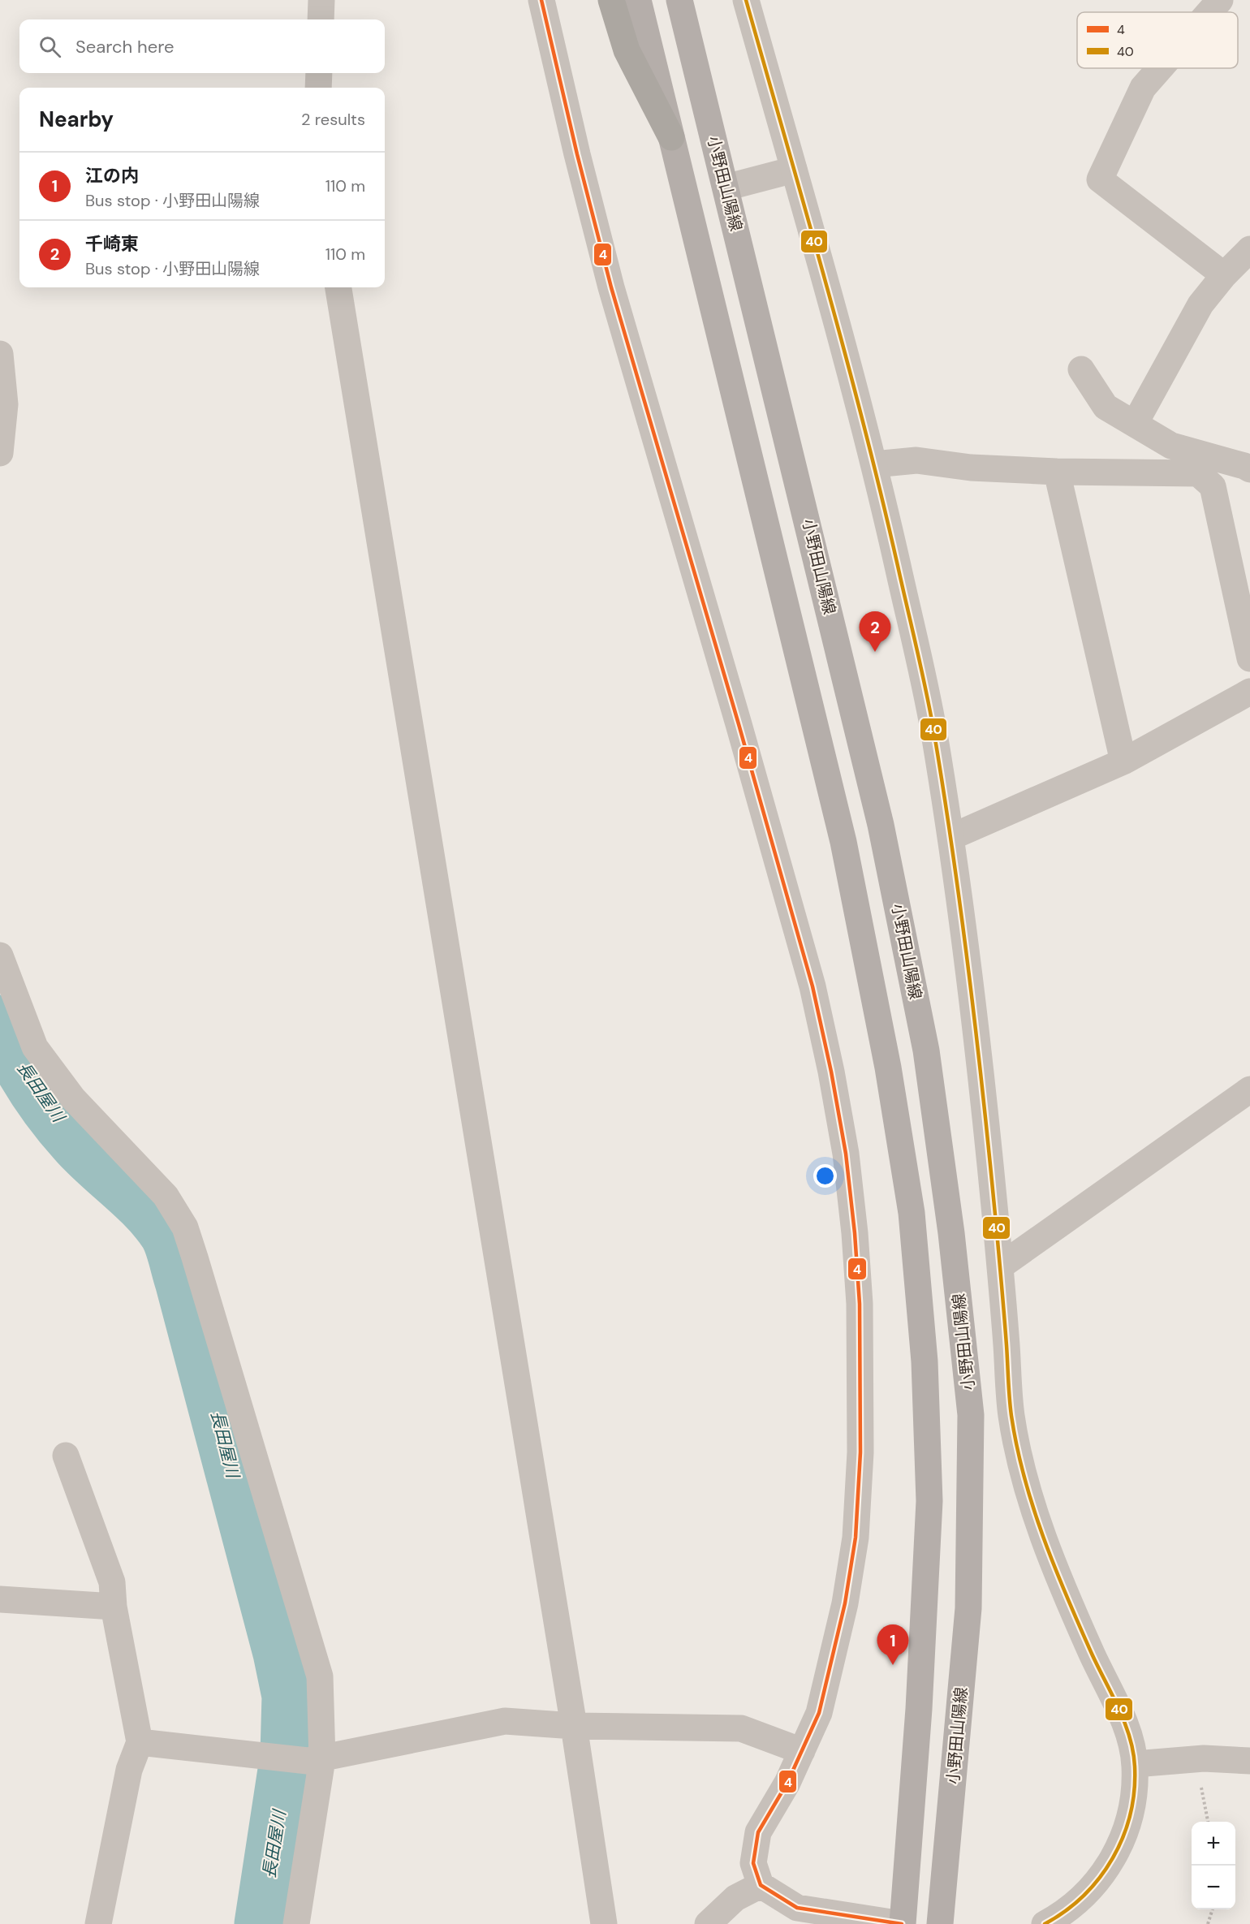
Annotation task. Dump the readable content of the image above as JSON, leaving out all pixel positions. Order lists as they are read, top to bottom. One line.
{"streets":{"main road":["小野田山陽線"]},"water":["長田屋川"],"lines":["transit line 4","transit line 40"],"legend":["4","40"],"page":{"search":"Search here","heading":["Nearby","2 results"],"list":[{"mark":"1","name":"江の内","note":"Bus stop · 小野田山陽線","value":"110 m"},{"mark":"2","name":"千崎東","note":"Bus stop · 小野田山陽線","value":"110 m"}],"pins":["2","1"],"map_buttons":["+","−"]}}
